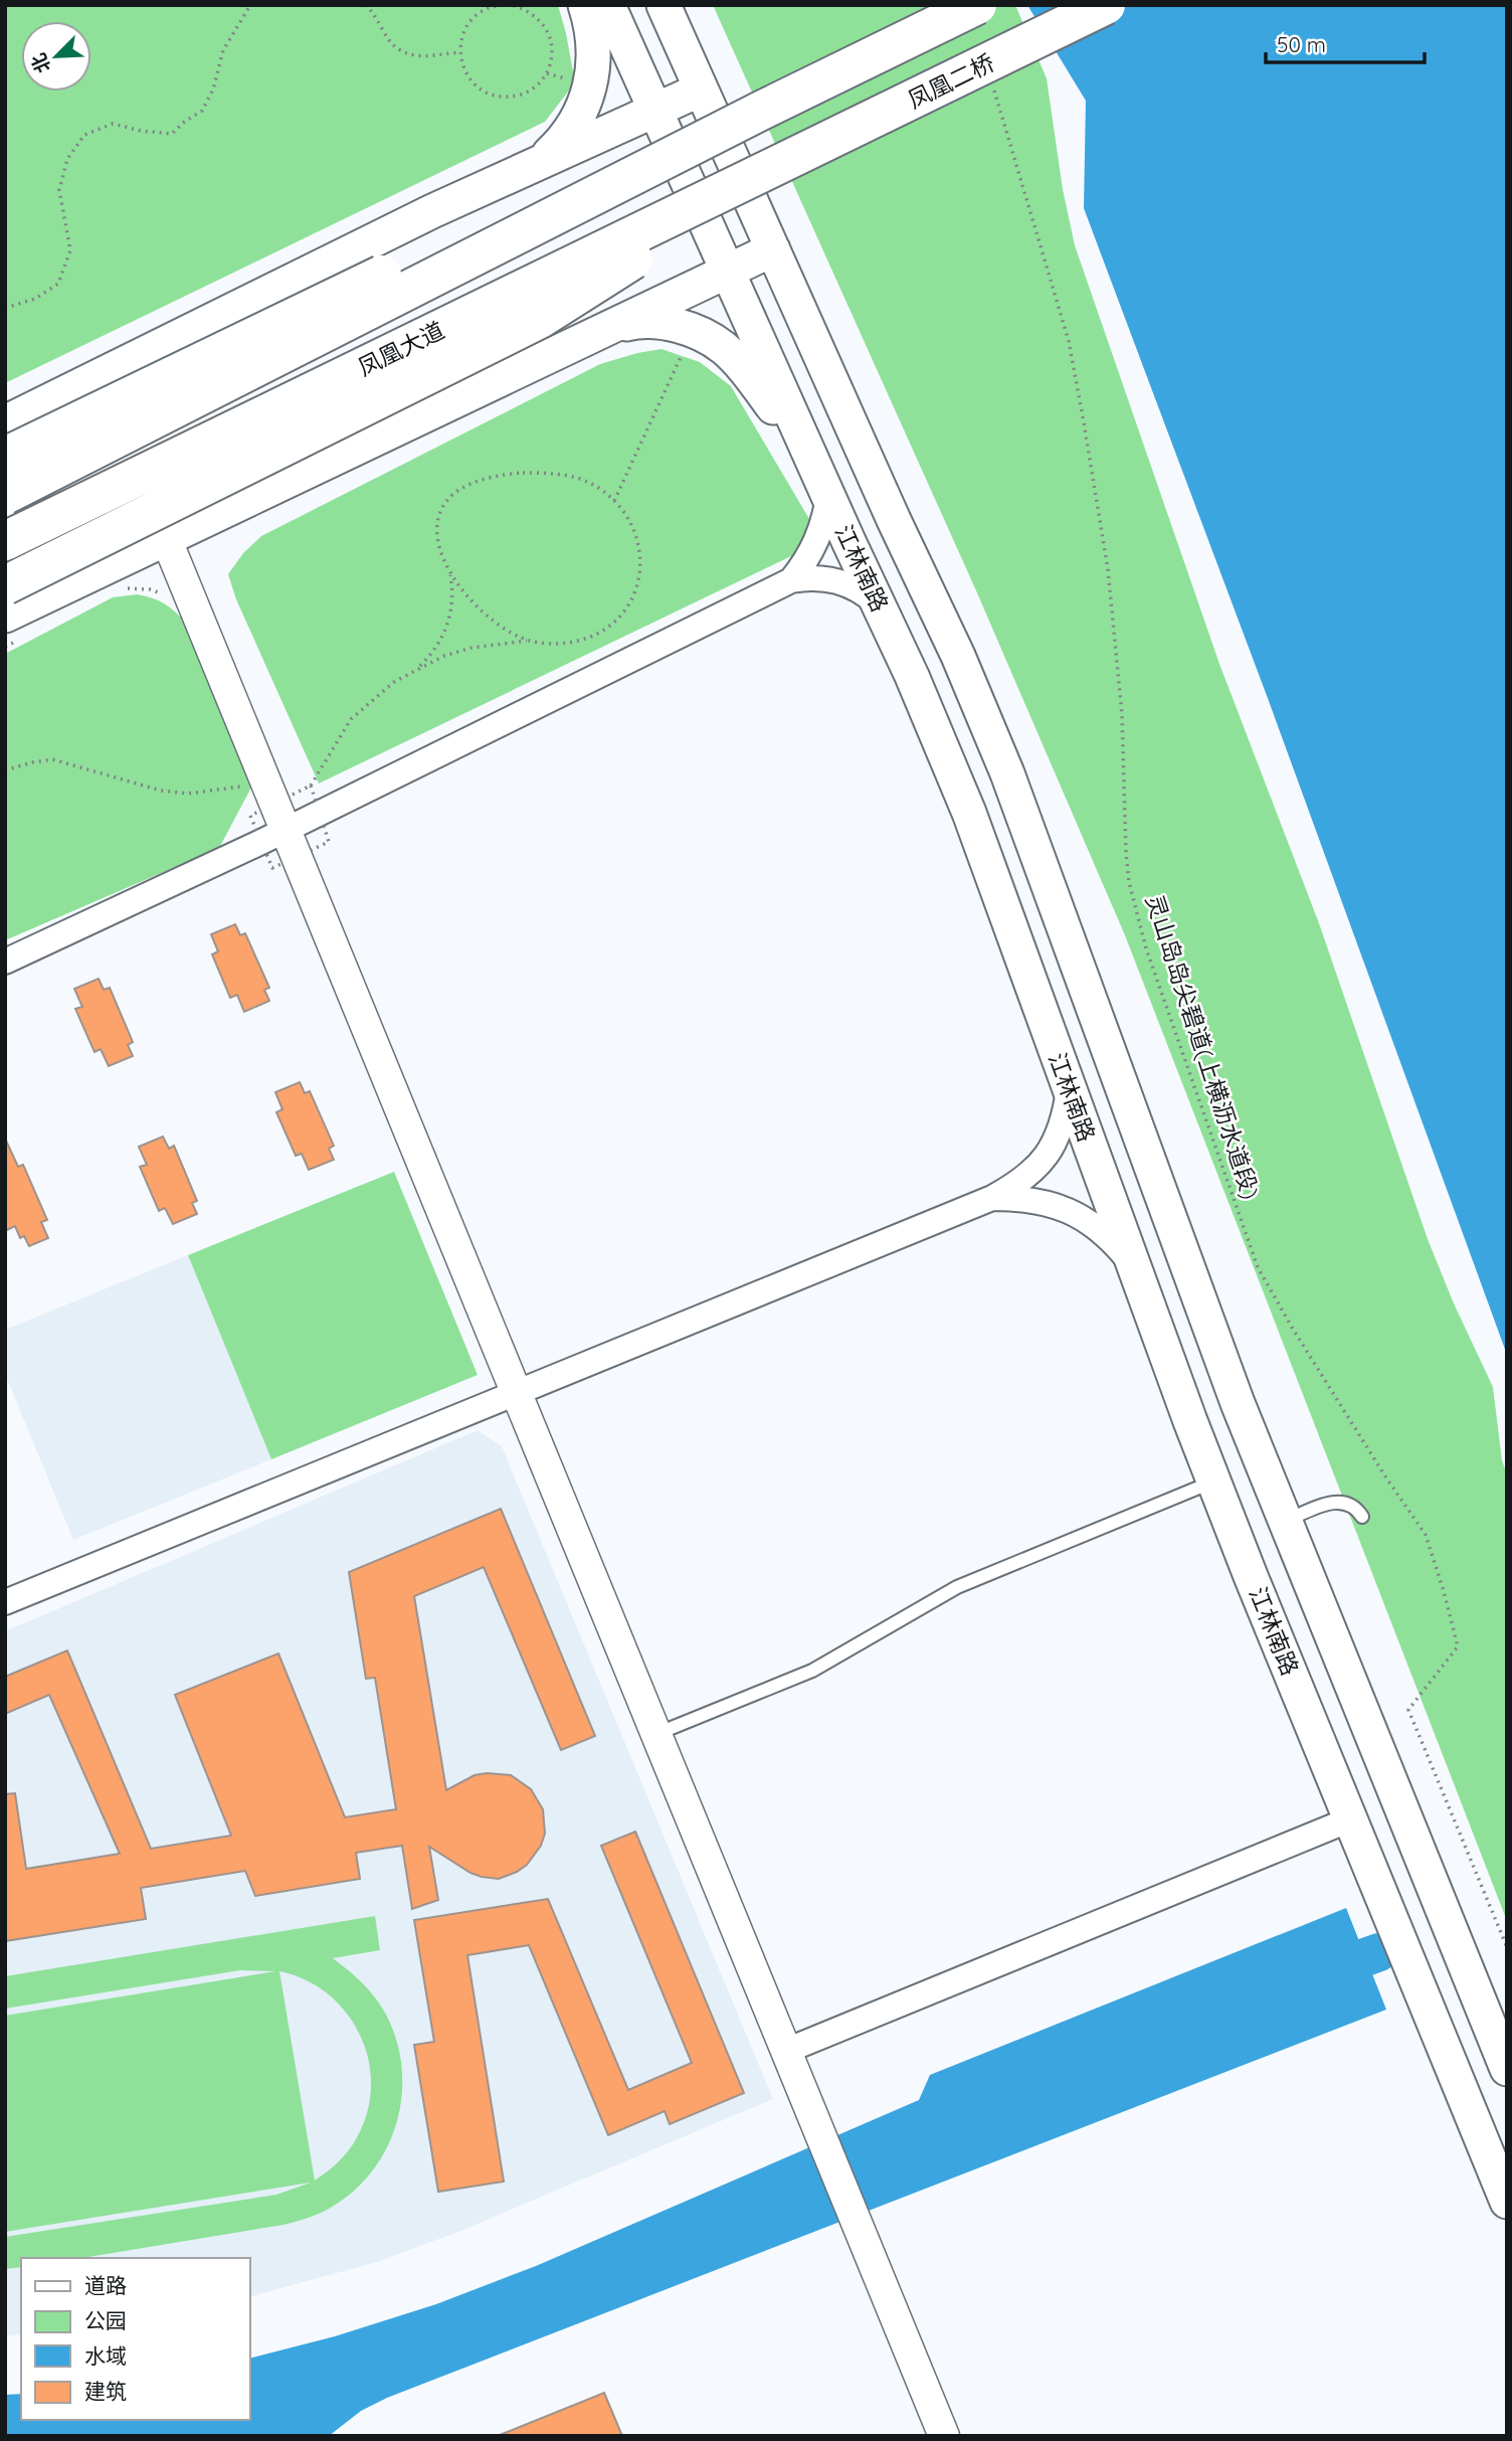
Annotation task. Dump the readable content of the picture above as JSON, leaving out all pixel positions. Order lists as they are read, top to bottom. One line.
{"streets":{"main road":["凤凰二桥","凤凰大道","江林南路"],"path":["灵山岛岛尖碧道(上横沥水道段)"]},"crossings":[["凤凰二桥","凤凰大道"]],"legend":["道路","公园","水域","建筑"],"scale_bar":"50 m","north":"bottom left"}
